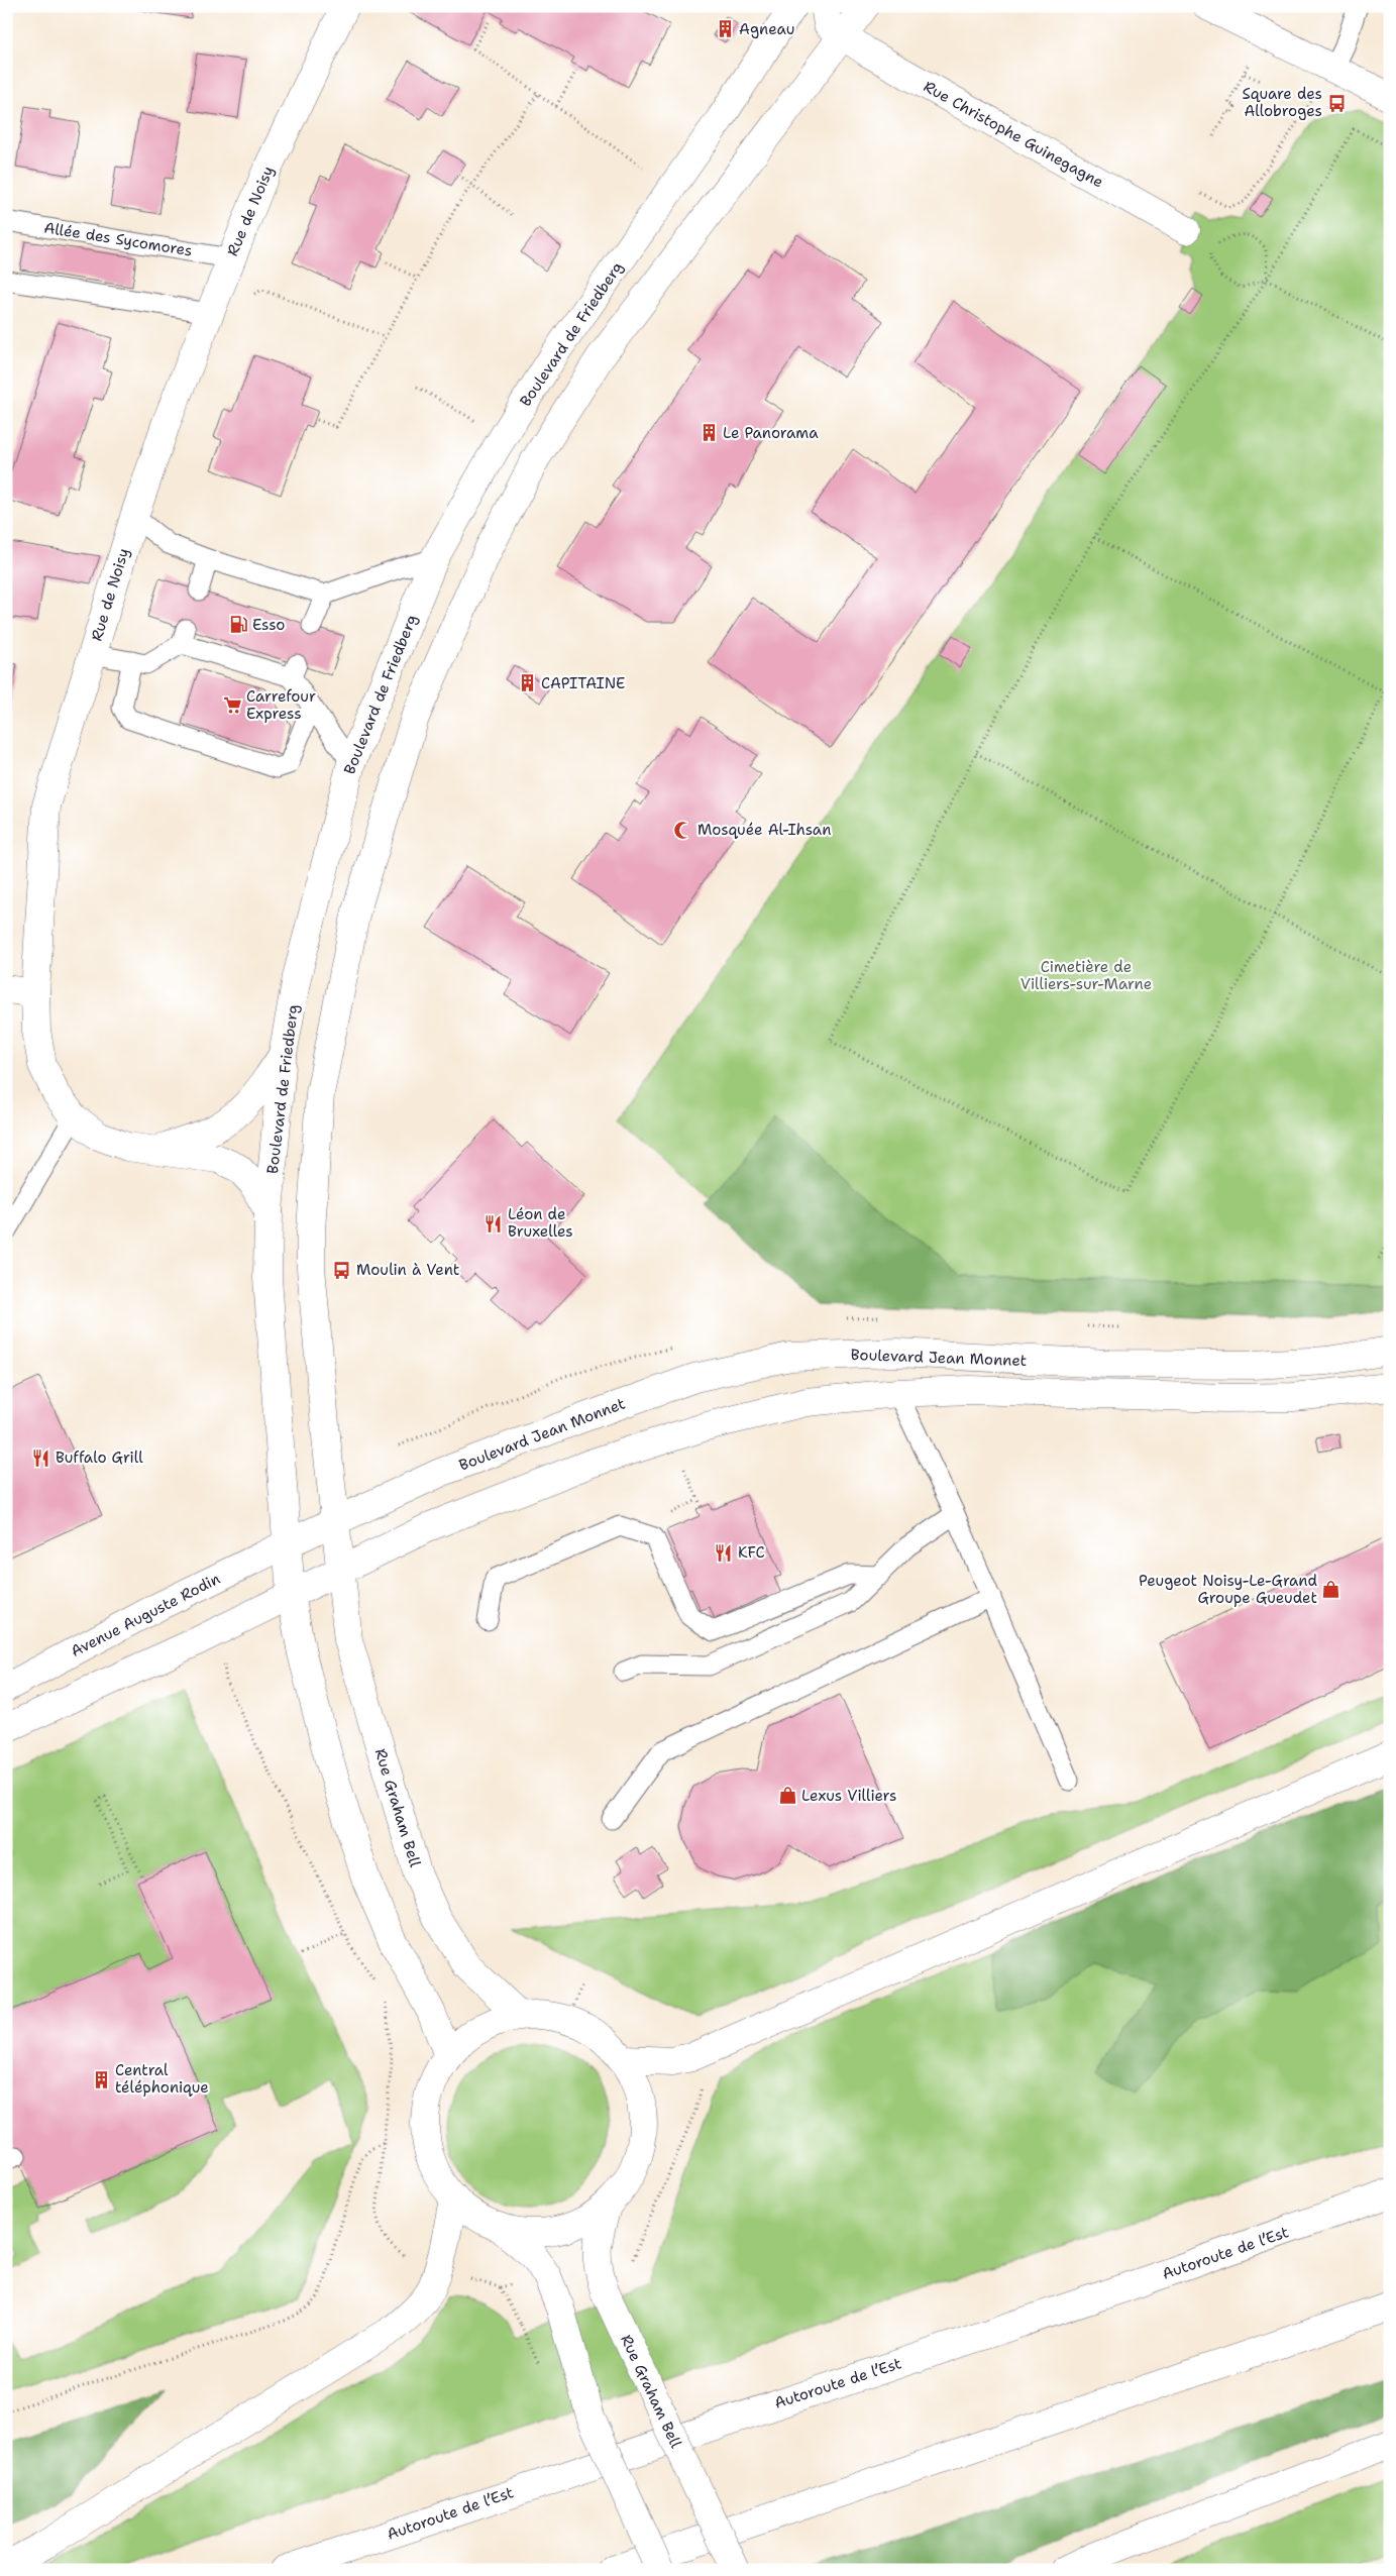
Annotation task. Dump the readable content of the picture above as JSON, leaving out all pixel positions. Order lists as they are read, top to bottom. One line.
{"streets":{"main road":["Rue Christophe Guinegagne","Rue de Noisy","Boulevard de Friedberg","Boulevard Jean Monnet","Avenue Auguste Rodin","Rue Graham Bell","Autoroute de l’Est"],"lane":["Allée des Sycomores"]},"crossings":[["Rue de Noisy","Allée des Sycomores"],["Rue de Noisy","Boulevard de Friedberg"],["Boulevard de Friedberg","Boulevard Jean Monnet"],["Boulevard de Friedberg","Avenue Auguste Rodin"],["Boulevard Jean Monnet","Avenue Auguste Rodin"],["Boulevard Jean Monnet","Rue Graham Bell"]],"parks":["Cimetière de Villiers-sur-Marne"],"places":{"building":["Agneau","Le Panorama","CAPITAINE","Central téléphonique"],"bus stop":["Square des Allobroges","Moulin à Vent"],"fuel station":["Esso"],"supermarket":["Carrefour Express"],"mosque":["Mosquée Al-Ihsan"],"restaurant":["Léon de Bruxelles","Buffalo Grill","KFC"],"shop":["Peugeot Noisy-Le-Grand Groupe Gueudet","Lexus Villiers"]}}
